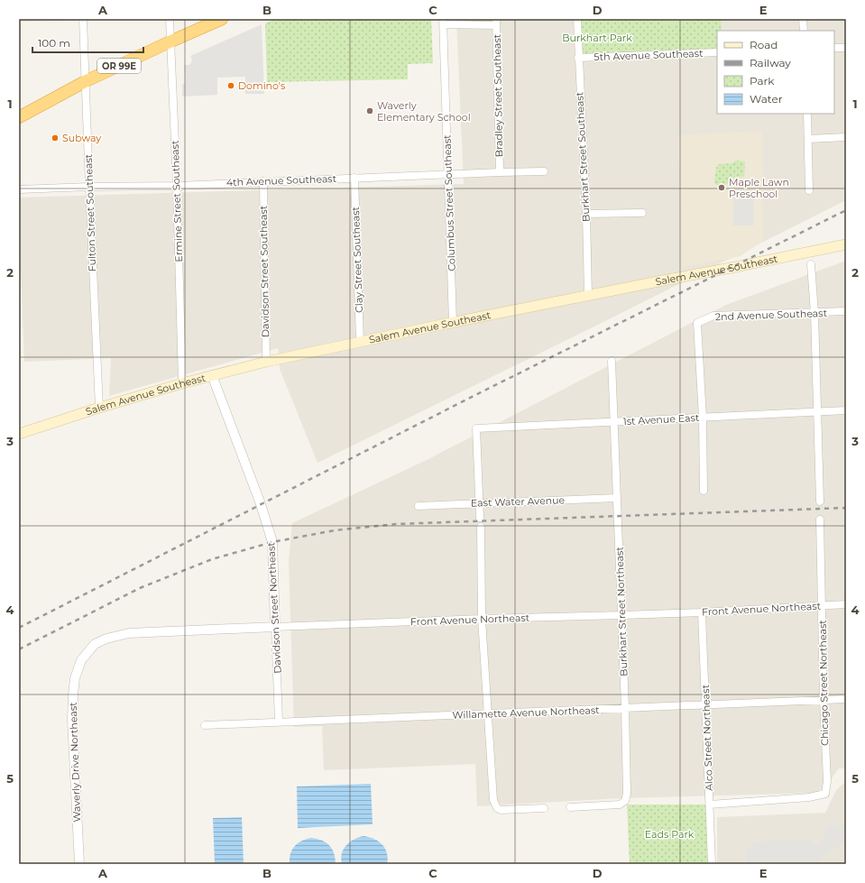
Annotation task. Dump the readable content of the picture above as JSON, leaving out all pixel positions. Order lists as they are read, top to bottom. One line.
{"streets":{"highway":["OR 99E"],"main road":["Salem Avenue Southeast"],"street":["5th Avenue Southeast","Bradley Street Southeast","Burkhart Street Southeast","4th Avenue Southeast","Ermine Street Southeast","Columbus Street Southeast","Fulton Street Southeast","Clay Street Southeast","Davidson Street Southeast","2nd Avenue Southeast","1st Avenue East","East Water Avenue","Davidson Street Northeast","Front Avenue Northeast","Burkhart Street Northeast","Chicago Street Northeast","Willamette Avenue Northeast","Alco Street Northeast","Waverly Drive Northeast"]},"crossings":[["5th Avenue Southeast","Burkhart Street Southeast"],["OR 99E","Ermine Street Southeast"],["OR 99E","Fulton Street Southeast"],["Bradley Street Southeast","4th Avenue Southeast"],["Burkhart Street Southeast","Salem Avenue Southeast"],["4th Avenue Southeast","Ermine Street Southeast"],["4th Avenue Southeast","Columbus Street Southeast"],["4th Avenue Southeast","Fulton Street Southeast"],["4th Avenue Southeast","Clay Street Southeast"],["4th Avenue Southeast","Davidson Street Southeast"],["Ermine Street Southeast","Salem Avenue Southeast"],["Columbus Street Southeast","Salem Avenue Southeast"],["Fulton Street Southeast","Salem Avenue Southeast"],["Clay Street Southeast","Salem Avenue Southeast"],["Salem Avenue Southeast","Davidson Street Southeast"],["Salem Avenue Southeast","Davidson Street Northeast"],["2nd Avenue Southeast","1st Avenue East"],["1st Avenue East","East Water Avenue"],["1st Avenue East","Burkhart Street Northeast"],["East Water Avenue","Burkhart Street Northeast"],["Davidson Street Northeast","Front Avenue Northeast"],["Davidson Street Northeast","Willamette Avenue Northeast"],["Front Avenue Northeast","Burkhart Street Northeast"],["Front Avenue Northeast","Chicago Street Northeast"],["Front Avenue Northeast","Alco Street Northeast"],["Front Avenue Northeast","Waverly Drive Northeast"],["Burkhart Street Northeast","Willamette Avenue Northeast"],["Chicago Street Northeast","Willamette Avenue Northeast"],["Chicago Street Northeast","Alco Street Northeast"],["Willamette Avenue Northeast","Alco Street Northeast"]],"parks":["Burkhart Park","Eads Park"],"places":["Domino's","Waverly Elementary School","Subway","Maple Lawn Preschool"],"legend":["Road","Railway","Park","Water"],"scale_bar":"100 m","grid":{"columns":["A","B","C","D","E"],"rows":["1","2","3","4","5"]}}
